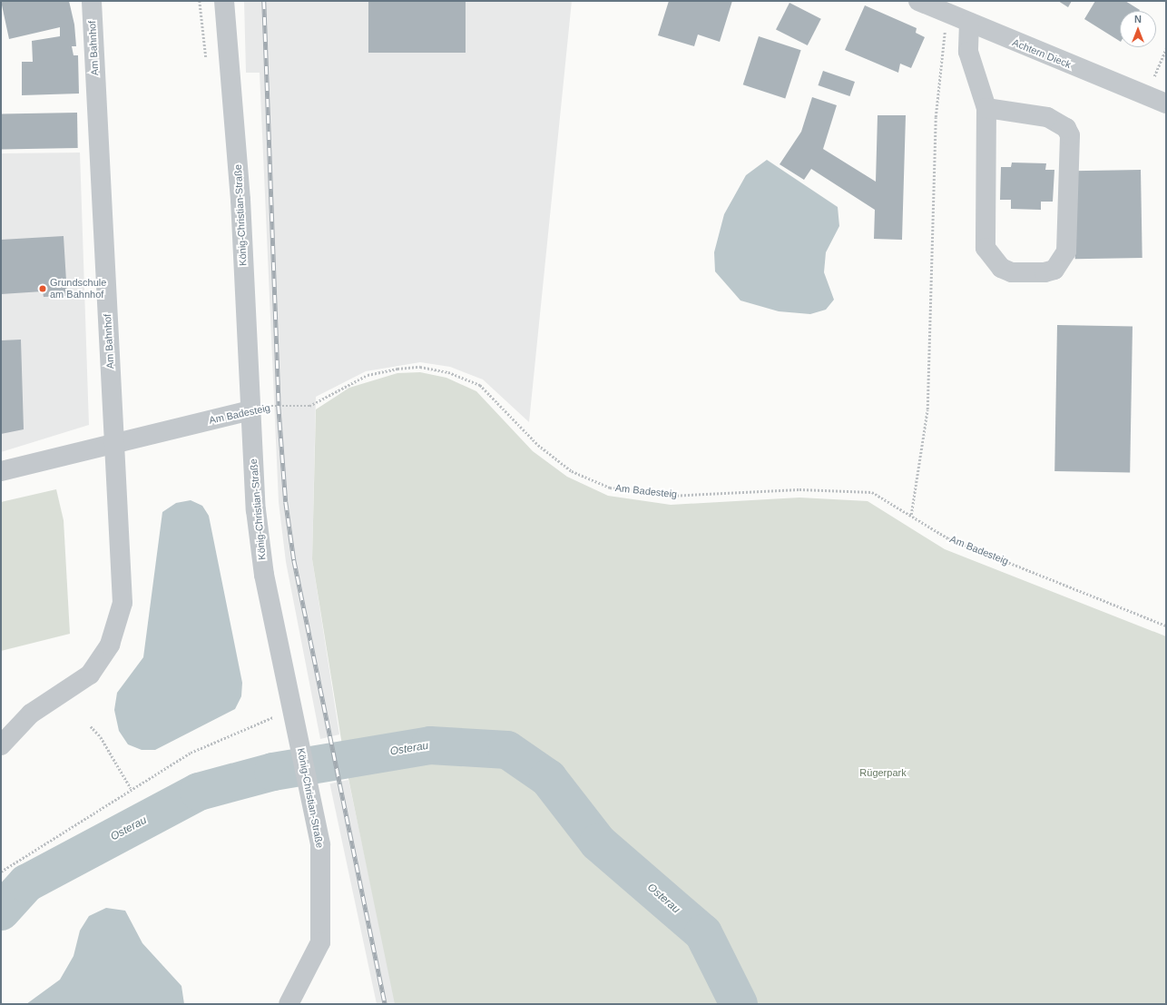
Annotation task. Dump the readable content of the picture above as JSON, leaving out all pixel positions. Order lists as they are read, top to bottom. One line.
{"streets":{"street":["Am Bahnhof","Achtern Dieck","König-Christian-Straße","Am Badesteig"]},"crossings":[["Am Bahnhof","Am Badesteig"],["König-Christian-Straße","Am Badesteig"]],"water":["Osterau"],"parks":["Rügerpark"],"places":["Grundschule am Bahnhof"],"north":"top"}
